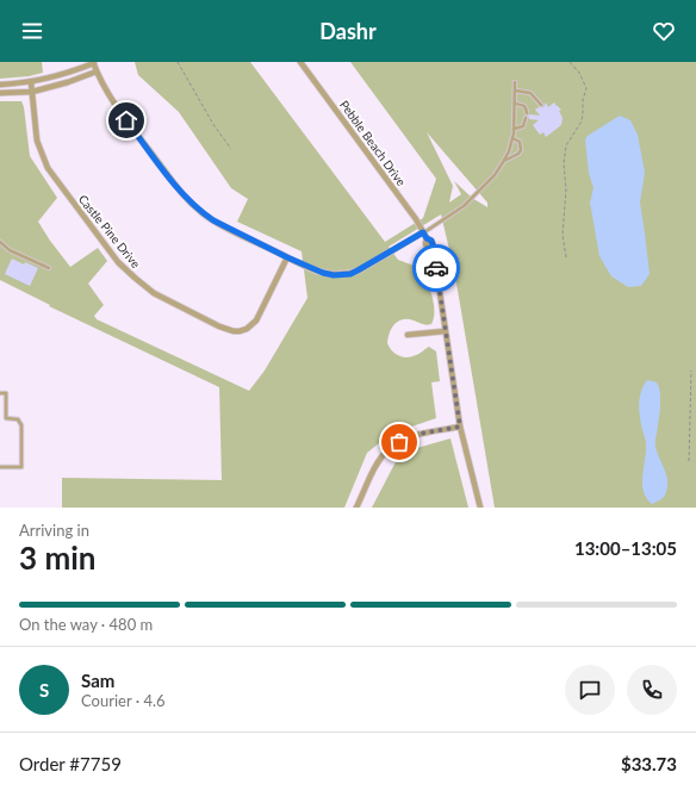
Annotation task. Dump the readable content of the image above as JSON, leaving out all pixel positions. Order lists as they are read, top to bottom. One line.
{"streets":{"street":["Pebble Beach Drive","Castle Pine Drive"]},"page":{"header":"Dashr","heading":["3 min","Arriving in","13:00–13:05"],"panel":["Sam","Courier · 4.6","Order #7759","$33.73"],"bar":"On the way · 480 m","round":"S"}}
